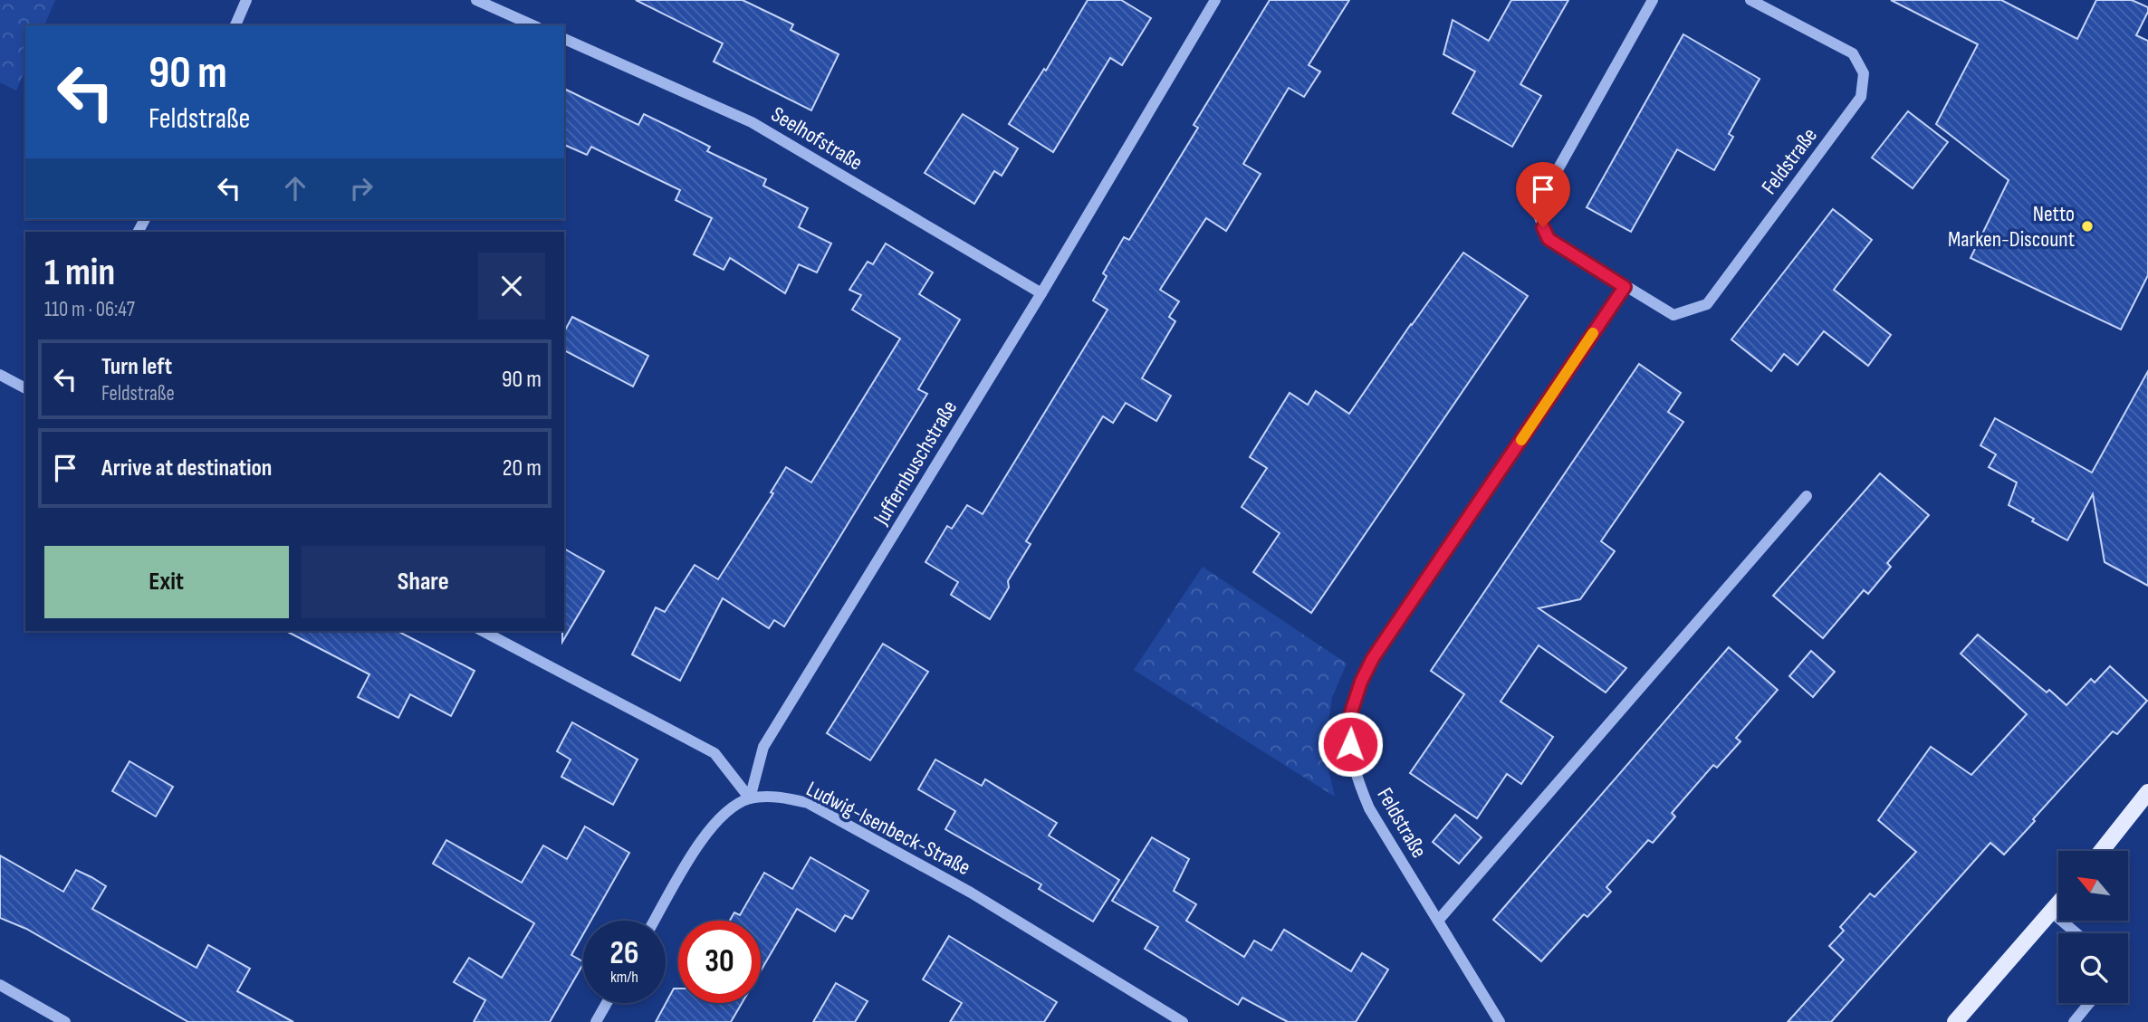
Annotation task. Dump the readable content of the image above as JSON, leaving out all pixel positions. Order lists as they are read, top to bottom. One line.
{"streets":{"street":["Seelhofstraße","Feldstraße","Juffernbuschstraße","Ludwig-Isenbeck-Straße"]},"crossings":[["Seelhofstraße","Juffernbuschstraße"],["Juffernbuschstraße","Ludwig-Isenbeck-Straße"]],"places":["Netto Marken-Discount"],"north":"top left","page":{"turn":["90 m","Feldstraße"],"heading":["1 min","110 m · 06:47"],"list":[{"name":"Turn left","note":"Feldstraße","value":"90 m"},{"name":"Arrive at destination","value":"20 m"}],"buttons":["Exit","Share"],"speed":"26 km/h","limit":"30"}}
